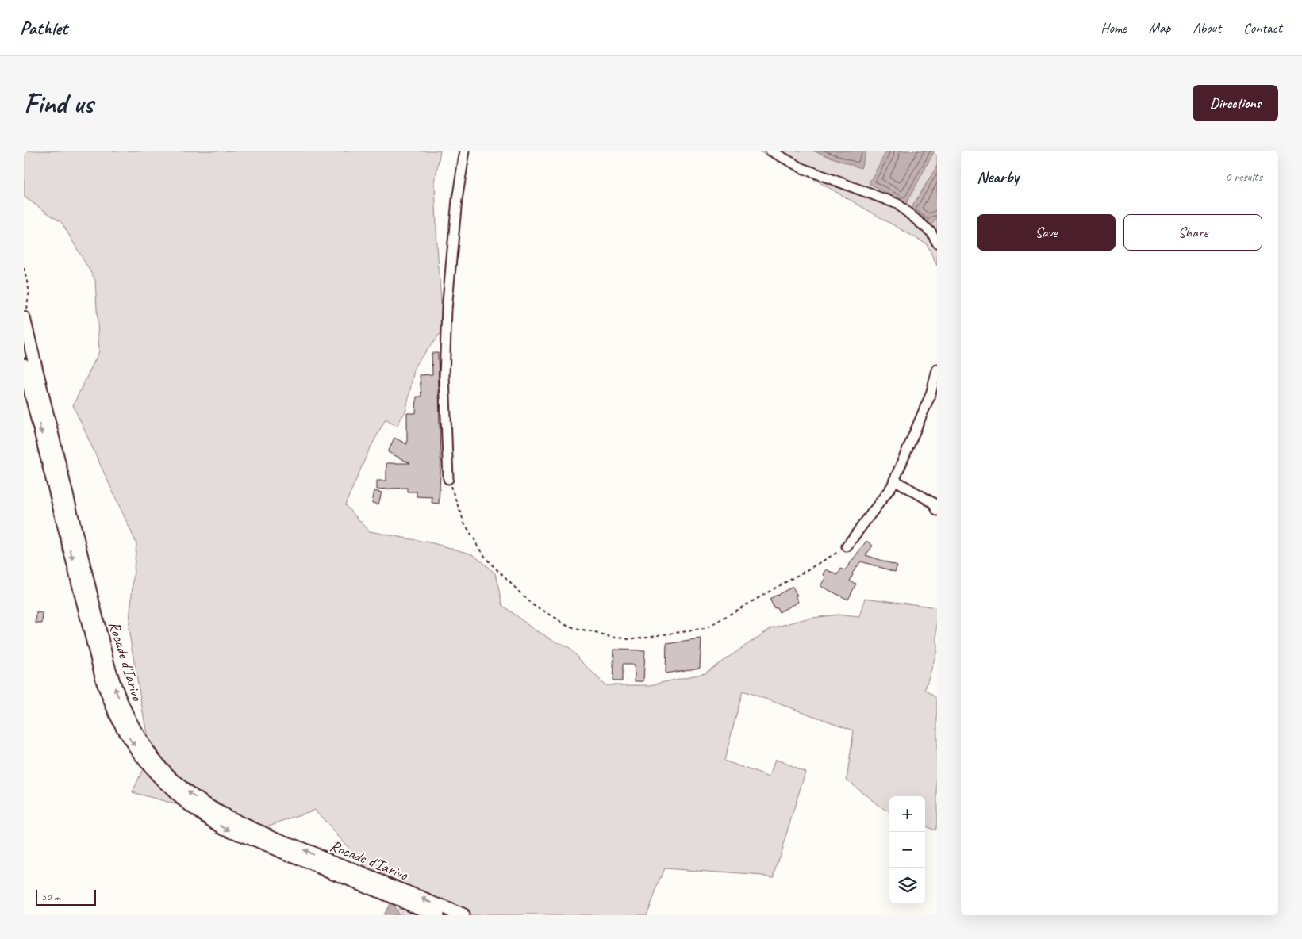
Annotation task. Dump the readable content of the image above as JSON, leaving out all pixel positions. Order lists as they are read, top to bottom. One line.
{"streets":{"main road":["Rocade d'Iarivo"]},"scale_bar":"50 m","page":{"header":"Pathlet","nav":["Home","Map","About","Contact"],"buttons":["Directions",["Save","Share"]],"title":"Find us","heading":["Nearby","0 results"],"map_buttons":["+","−"],"scale":"50 m"}}
